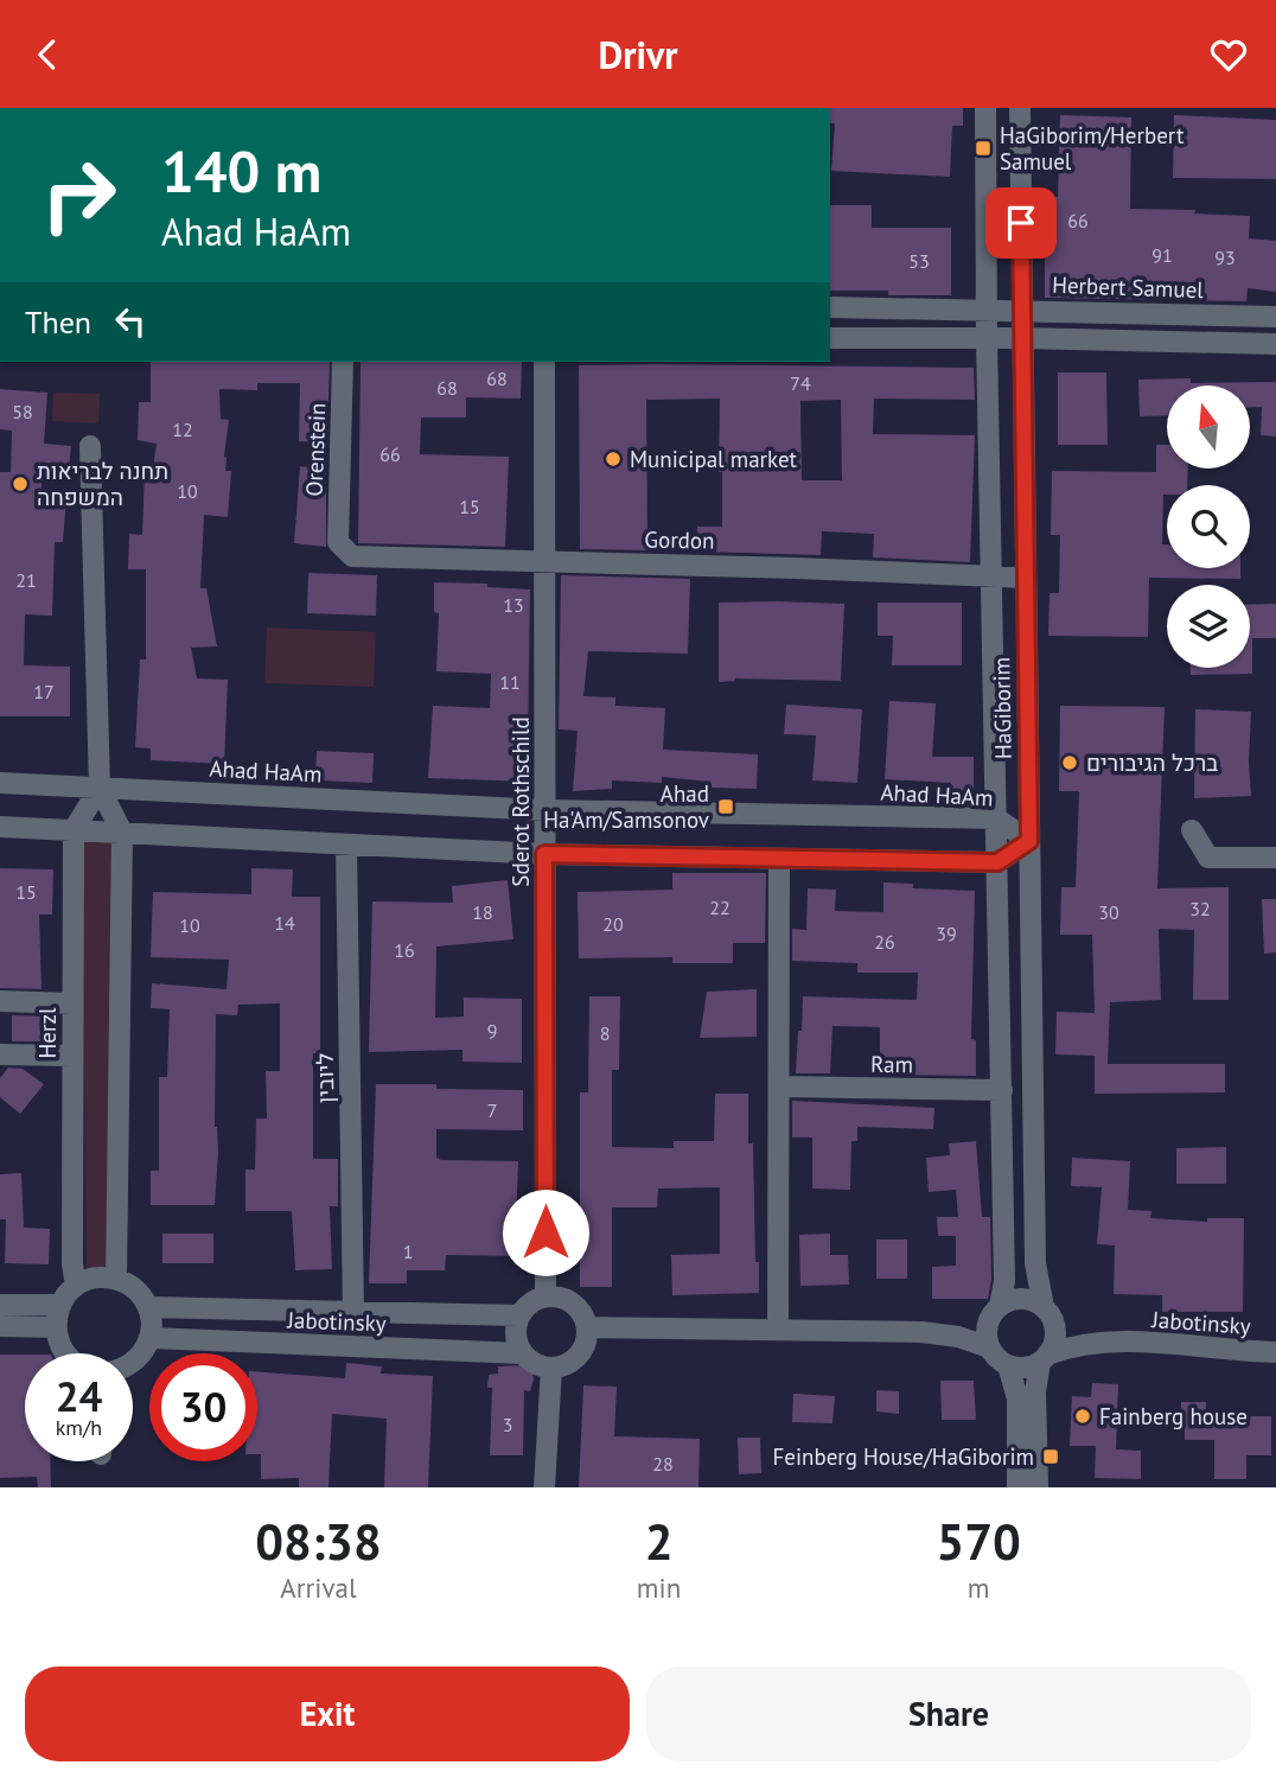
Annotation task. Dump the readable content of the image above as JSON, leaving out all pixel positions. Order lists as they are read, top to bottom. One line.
{"streets":{"street":["Herbert Samuel","Orenstein","Gordon","HaGiborim","Ahad HaAm","Sderot Rothschild","Herzl","Ram","ליובין","Jabotinsky"]},"crossings":[["Herbert Samuel","HaGiborim"],["Orenstein","Gordon"],["Gordon","HaGiborim"],["Gordon","Sderot Rothschild"],["HaGiborim","Ahad HaAm"],["HaGiborim","Ram"],["HaGiborim","Jabotinsky"],["Ahad HaAm","Sderot Rothschild"],["Sderot Rothschild","Jabotinsky"],["ליובין","Jabotinsky"]],"places":{"transit":["HaGiborim/Herbert Samuel","Ahad Ha'Am/Samsonov","Feinberg House/HaGiborim"],"other":["Municipal market","תחנה לבריאות המשפחה","ברכל הגיבורים","Fainberg house"]},"house_numbers":["66","91","93","53","68","74","68","58","12","66","10","15","21","13","11","17","15","22","32","18","30","14","20","10","39","26","16","9","8","7","1","3","28"],"north":"top","page":{"header":"Drivr","turn":["140 m","Ahad HaAm"],"then":"Then","speed":"24 km/h","limit":"30","eta":["08:38","Arrival","2","min","570","m"],"buttons":["Exit","Share"]}}
